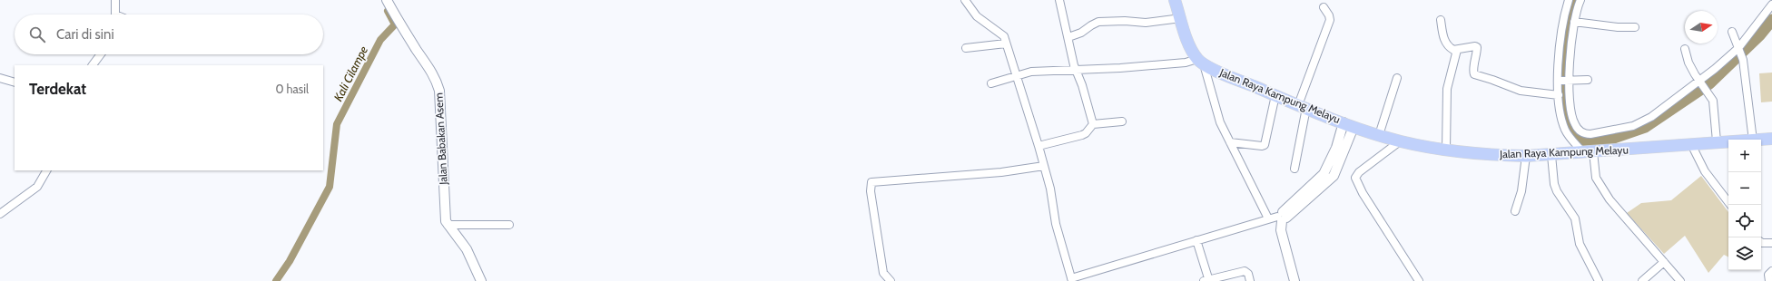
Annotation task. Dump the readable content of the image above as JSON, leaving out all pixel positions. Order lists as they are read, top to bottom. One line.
{"streets":{"main road":["Jalan Raya Kampung Melayu"],"street":["Jalan Babakan Asem"]},"water":["Kali Cilampe"],"north":"right","page":{"search":"Cari di sini","heading":["Terdekat","0 hasil"],"map_buttons":["+","−"]}}
